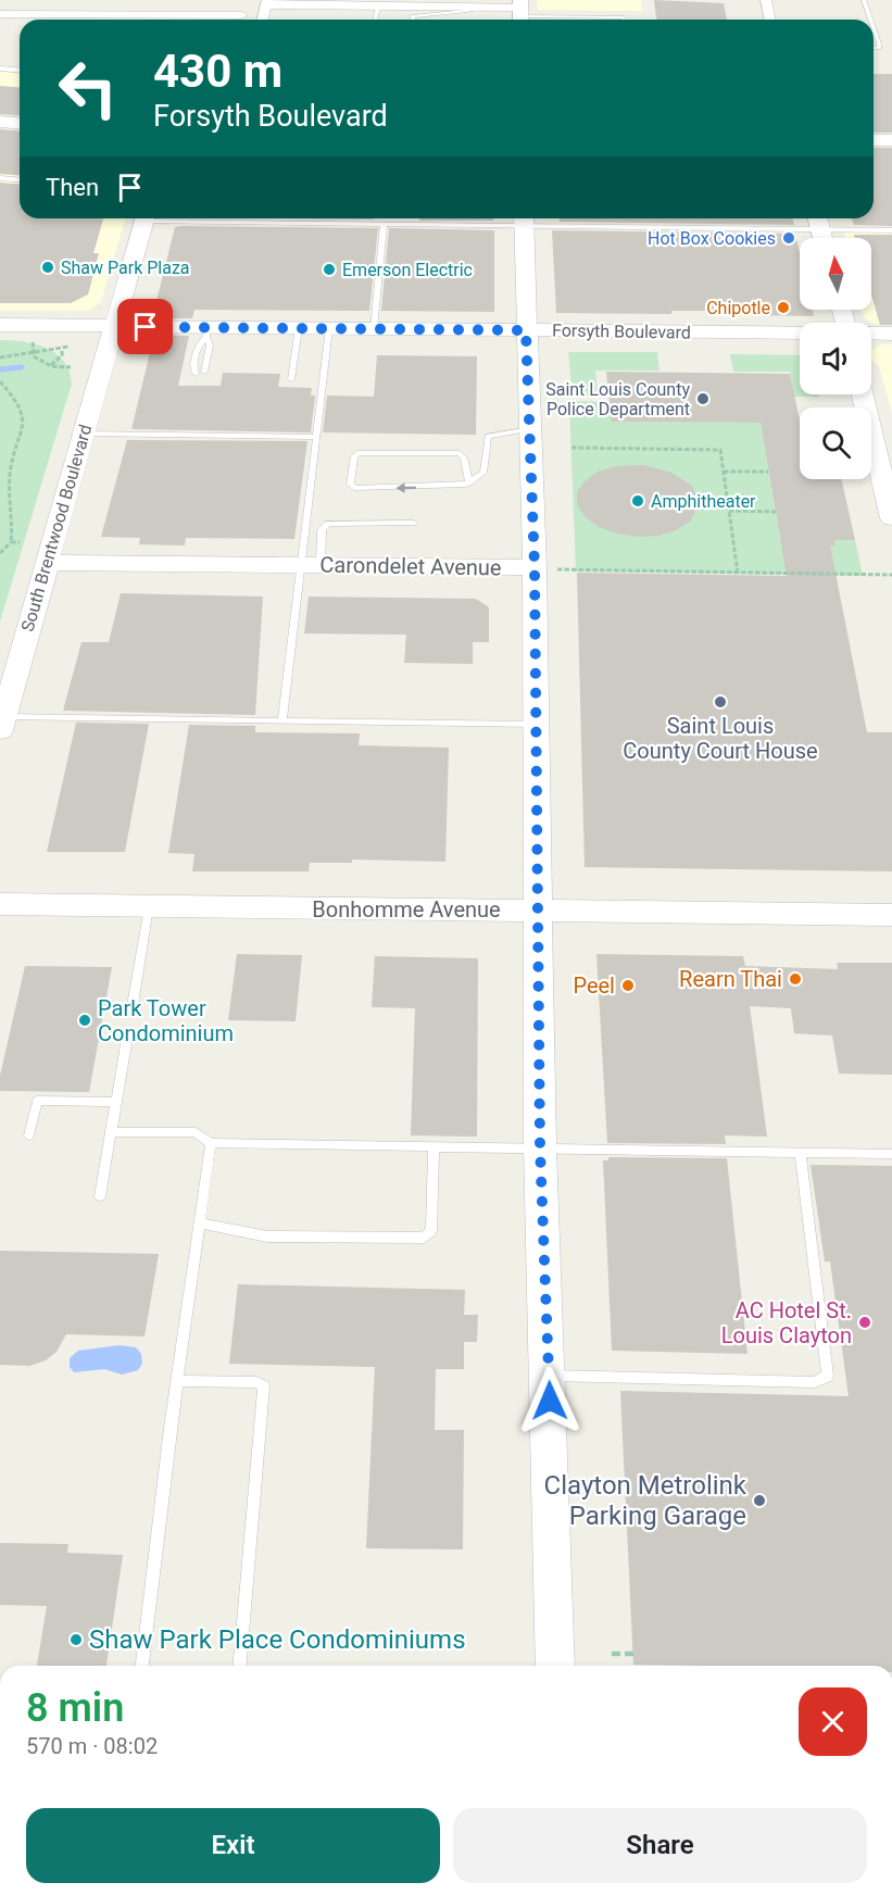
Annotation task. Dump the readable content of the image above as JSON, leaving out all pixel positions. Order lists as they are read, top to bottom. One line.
{"streets":{"street":["Forsyth Boulevard","South Brentwood Boulevard","Carondelet Avenue","Bonhomme Avenue"]},"crossings":[["Forsyth Boulevard","South Brentwood Boulevard"],["South Brentwood Boulevard","Carondelet Avenue"]],"places":["Hot Box Cookies","Shaw Park Plaza","Emerson Electric","Chipotle","Saint Louis County Police Department","Amphitheater","Saint Louis County Court House","Rearn Thai","Peel","Park Tower Condominium","AC Hotel St. Louis Clayton","Clayton Metrolink Parking Garage","Shaw Park Place Condominiums"],"north":"top","page":{"turn":["430 m","Forsyth Boulevard"],"then":"Then","heading":["8 min","570 m · 08:02"],"buttons":["Exit","Share"]}}
